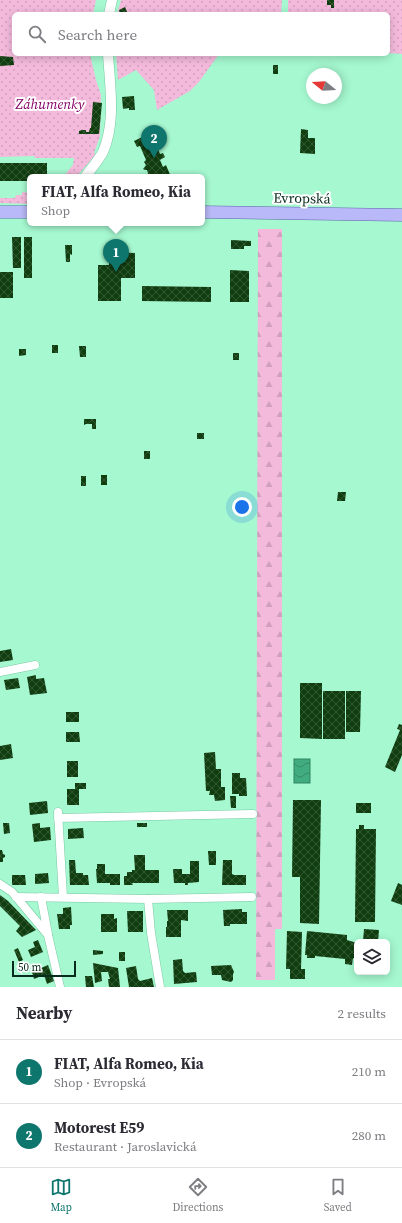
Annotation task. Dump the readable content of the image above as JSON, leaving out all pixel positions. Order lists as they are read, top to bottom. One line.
{"streets":{"main road":["Evropská"]},"parks":["Záhumenky"],"scale_bar":"50 m","north":"left","page":{"search":"Search here","pins":["2","1"],"popup":["FIAT, Alfa Romeo, Kia","Shop"],"scale":"50 m","heading":["Nearby","2 results"],"list":[{"mark":"1","name":"FIAT, Alfa Romeo, Kia","note":"Shop · Evropská","value":"210 m"},{"mark":"2","name":"Motorest E59","note":"Restaurant · Jaroslavická","value":"280 m"}],"nav":["Map","Directions","Saved"]}}
